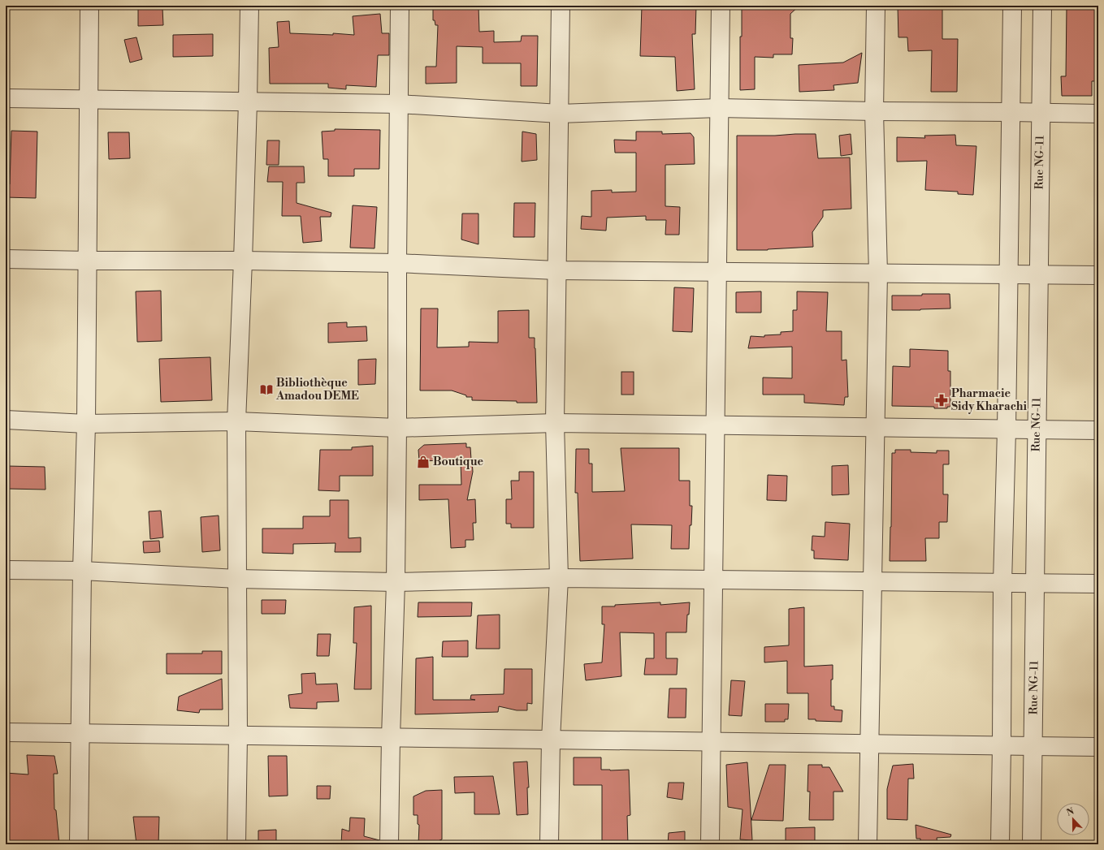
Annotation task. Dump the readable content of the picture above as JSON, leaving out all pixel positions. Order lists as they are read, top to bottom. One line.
{"streets":{"street":["Rue NG-11"]},"places":{"library":["Bibliothèque Amadou DEME"],"pharmacy":["Pharmacie Sidy Kharachi"],"shop":["Boutique"]},"north":"top"}
